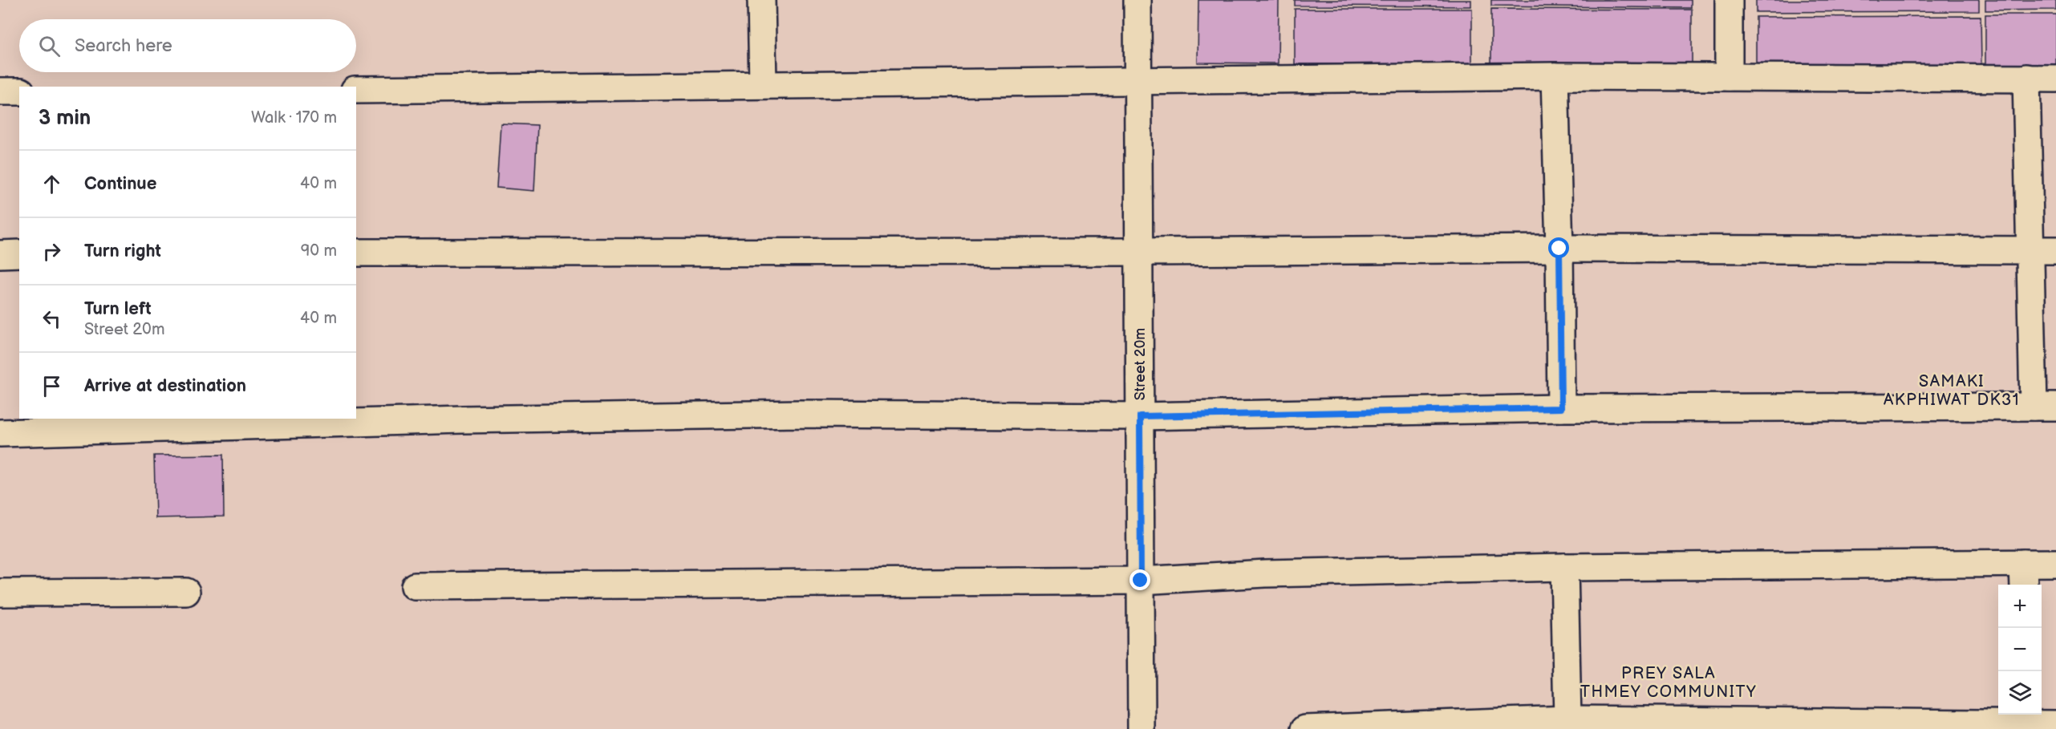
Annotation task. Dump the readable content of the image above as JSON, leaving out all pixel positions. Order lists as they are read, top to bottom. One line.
{"streets":{"street":["Street 20m"]},"districts":["SAMAKI AKPHIWAT DK31","PREY SALA THMEY COMMUNITY"],"page":{"search":"Search here","heading":["3 min","Walk · 170 m"],"list":[["Continue","40 m"],["Turn right","90 m"],["Turn left","Street 20m","40 m"],"Arrive at destination"],"map_buttons":["+","−"]}}
